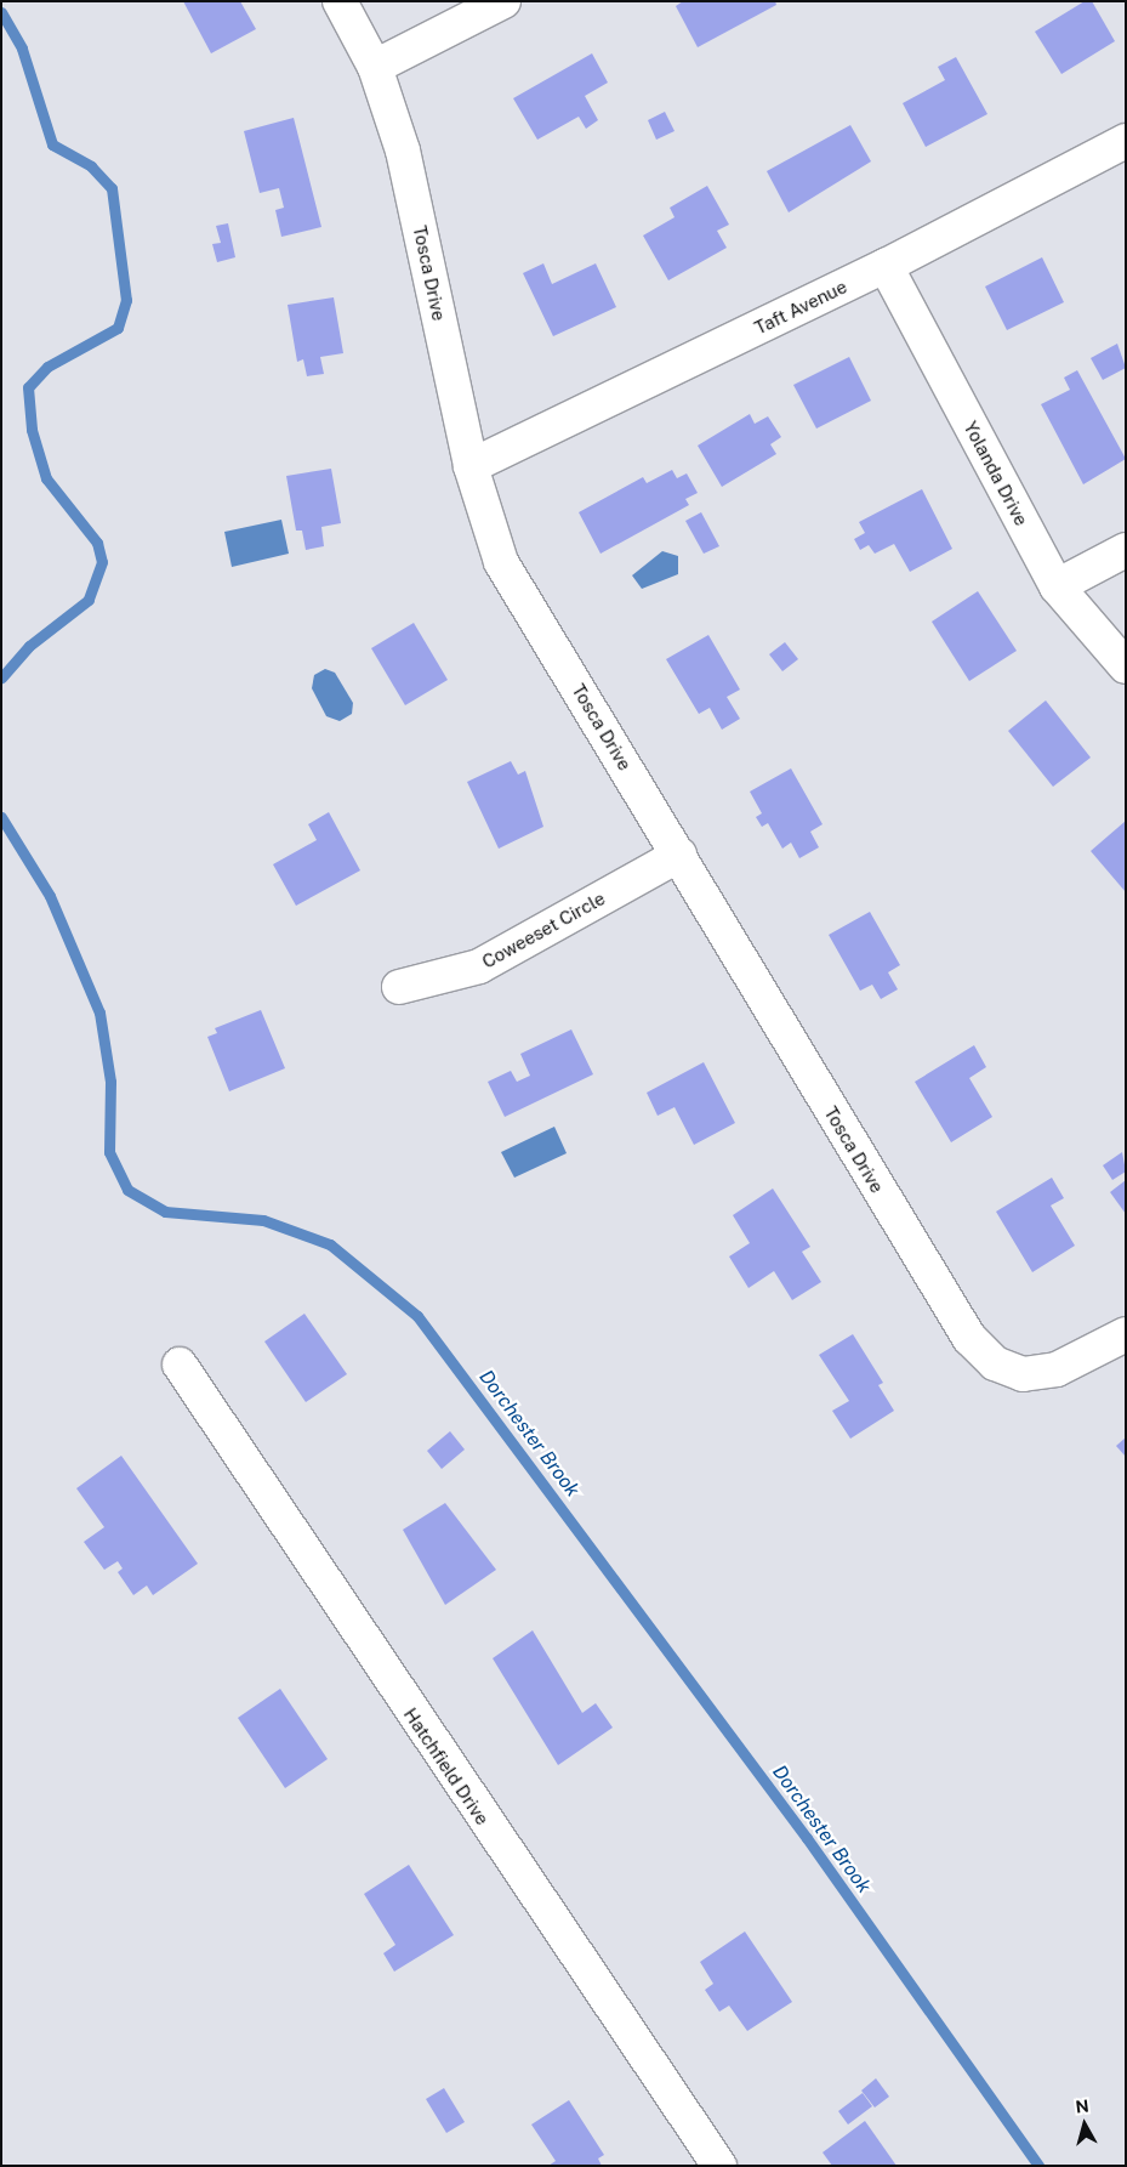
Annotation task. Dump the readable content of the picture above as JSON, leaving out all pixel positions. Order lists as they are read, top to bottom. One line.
{"streets":{"street":["Tosca Drive","Taft Avenue","Yolanda Drive","Coweeset Circle","Hatchfield Drive"]},"crossings":[["Tosca Drive","Taft Avenue"],["Tosca Drive","Coweeset Circle"],["Taft Avenue","Yolanda Drive"]],"water":["Dorchester Brook"],"north":"top"}
